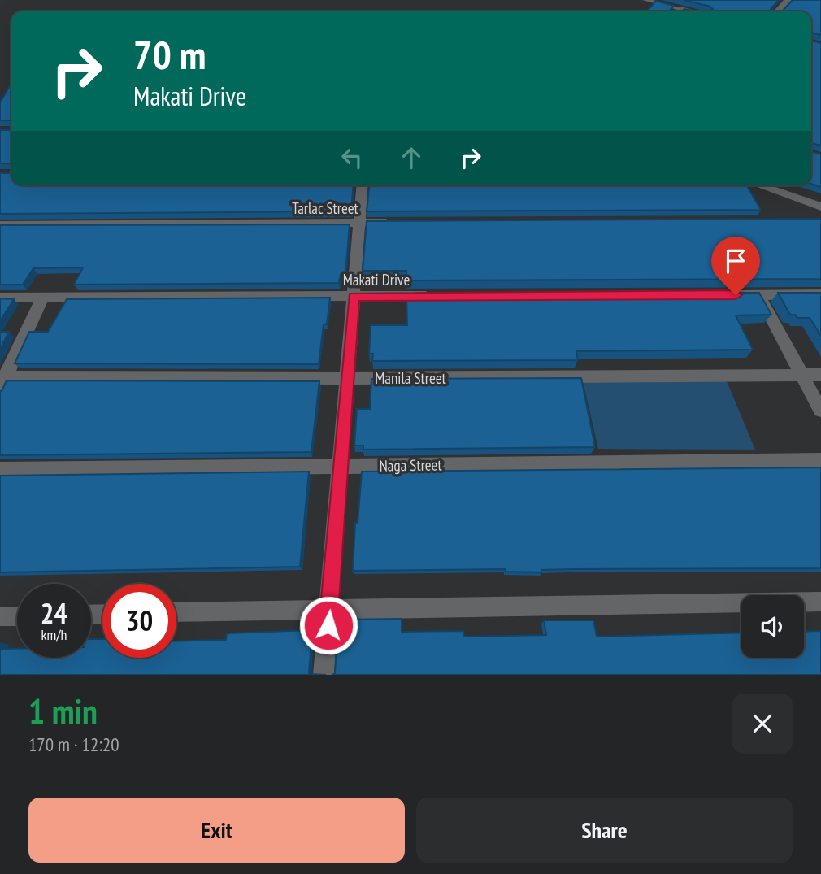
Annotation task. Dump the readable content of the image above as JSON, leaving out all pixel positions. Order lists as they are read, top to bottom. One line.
{"streets":{"street":["Tarlac Street","Makati Drive","Manila Street","Naga Street"]},"page":{"turn":["70 m","Makati Drive"],"speed":"24 km/h","limit":"30","heading":["1 min","170 m · 12:20"],"buttons":["Exit","Share"]}}
